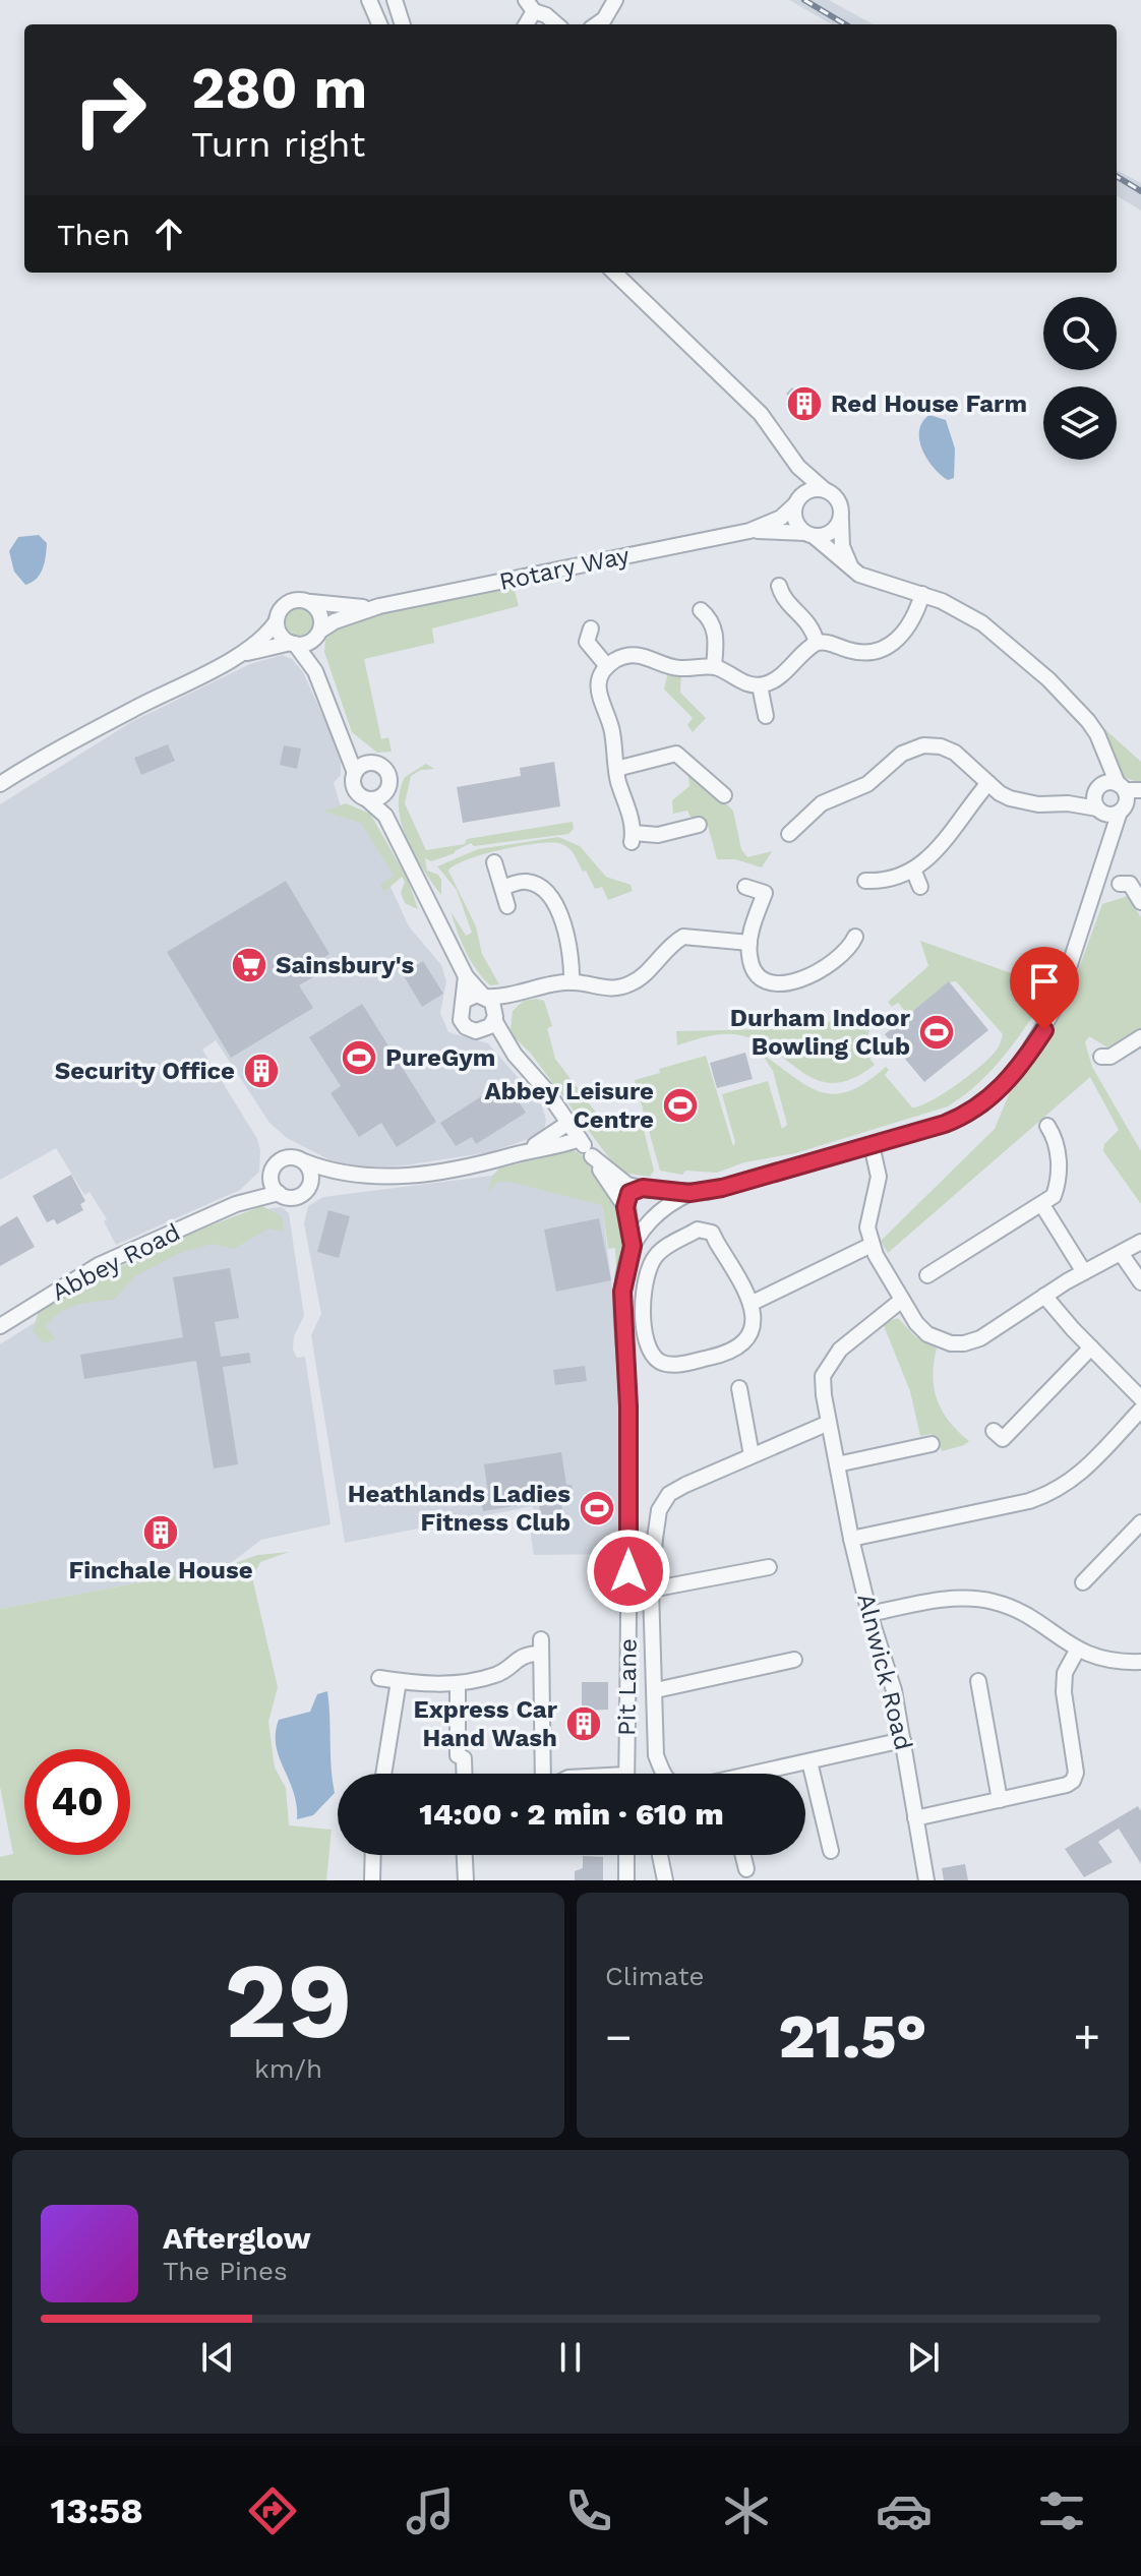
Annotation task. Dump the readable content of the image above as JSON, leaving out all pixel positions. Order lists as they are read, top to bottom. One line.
{"streets":{"street":["Rotary Way","Abbey Road","Alnwick Road","Pit Lane"]},"places":{"building":["Red House Farm","Security Office","Finchale House","Express Car Hand Wash"],"supermarket":["Sainsbury's"],"sports":["Durham Indoor Bowling Club","PureGym","Abbey Leisure Centre","Heathlands Ladies Fitness Club"]},"page":{"turn":["280 m","Turn right"],"then":"Then","limit":"40","trip":"14:00 · 2 min · 610 m","tile":[["29","km/h"],"Climate"],"heat":["−","21.5°","+"],"song":["Afterglow","The Pines"],"tabs":"13:58"}}
